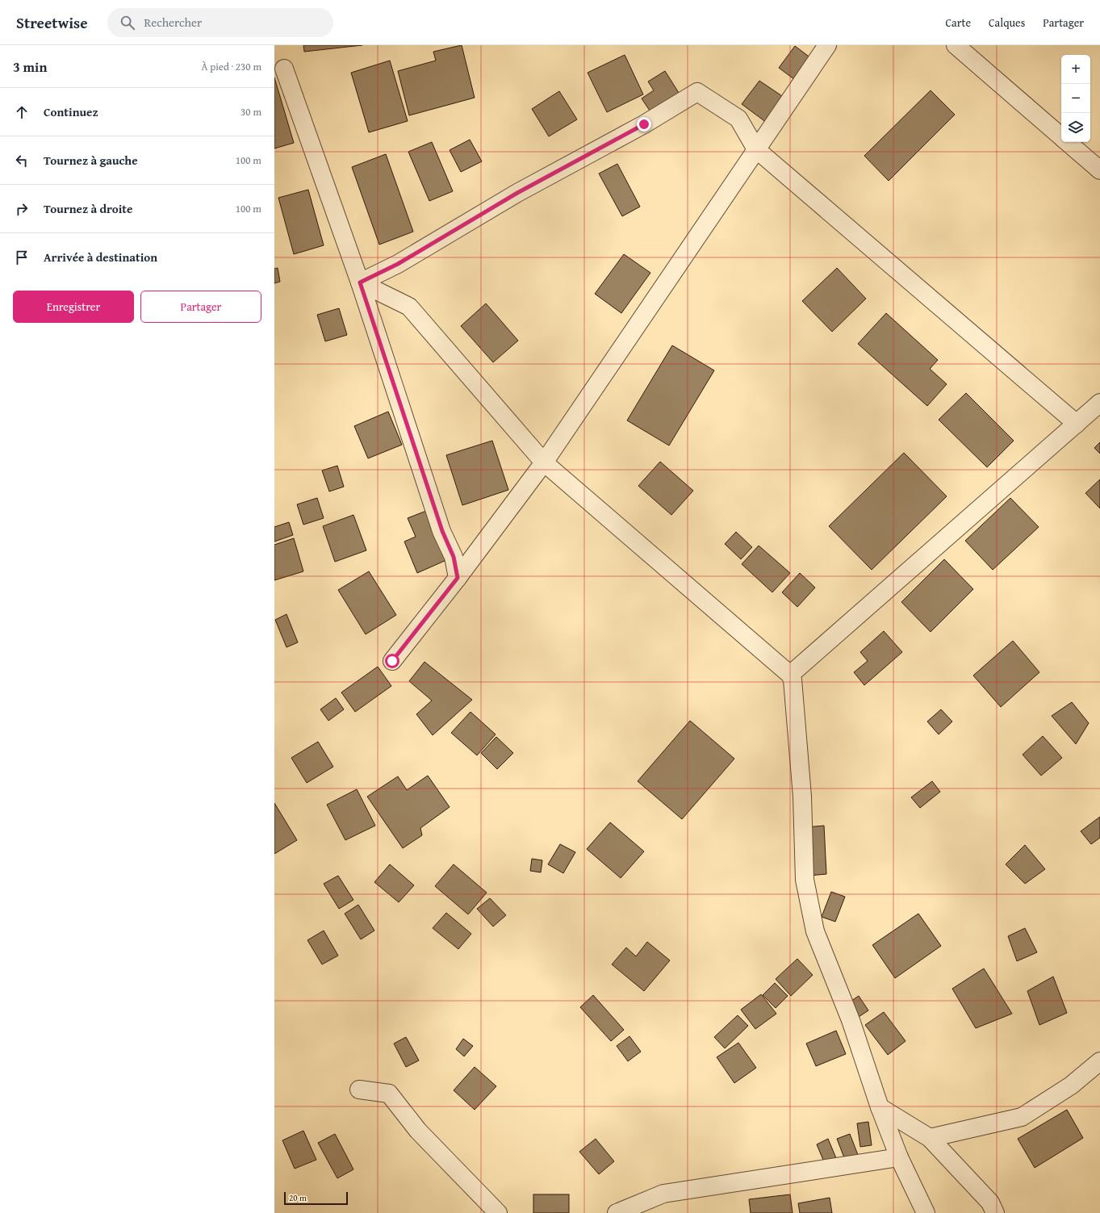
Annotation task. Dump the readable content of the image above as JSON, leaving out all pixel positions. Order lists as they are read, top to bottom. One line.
{"scale_bar":"20 m","page":{"header":"Streetwise","search":"Rechercher","nav":["Carte","Calques","Partager"],"heading":["3 min","À pied · 230 m"],"map_buttons":["+","−"],"list":[["Continuez","30 m"],["Tournez à gauche","100 m"],["Tournez à droite","100 m"],"Arrivée à destination"],"buttons":["Enregistrer","Partager"],"scale":"20 m"}}
